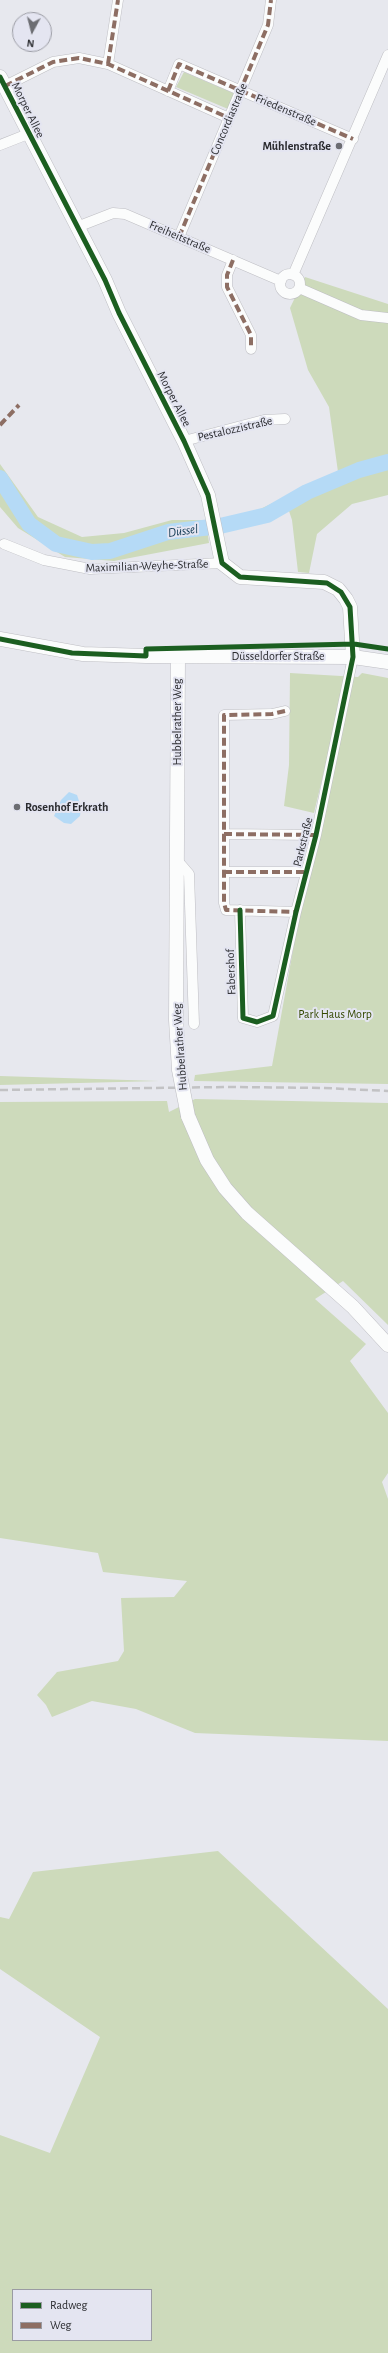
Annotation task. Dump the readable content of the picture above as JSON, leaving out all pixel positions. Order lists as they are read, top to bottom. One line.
{"streets":{"street":["Morper Allee","Friedenstraße","Concordiastraße","Freiheitstraße","Pestalozzistraße","Maximilian-Weyhe-Straße","Düsseldorfer Straße","Hubbelrather Weg","Parkstraße","Fabershof"]},"crossings":[["Morper Allee","Freiheitstraße"],["Morper Allee","Pestalozzistraße"],["Morper Allee","Maximilian-Weyhe-Straße"],["Friedenstraße","Concordiastraße"],["Concordiastraße","Freiheitstraße"],["Düsseldorfer Straße","Hubbelrather Weg"],["Düsseldorfer Straße","Parkstraße"],["Parkstraße","Fabershof"]],"water":["Düssel"],"parks":["Park Haus Morp"],"places":["Mühlenstraße","Rosenhof Erkrath"],"legend":["Radweg","Weg"],"north":"bottom"}
